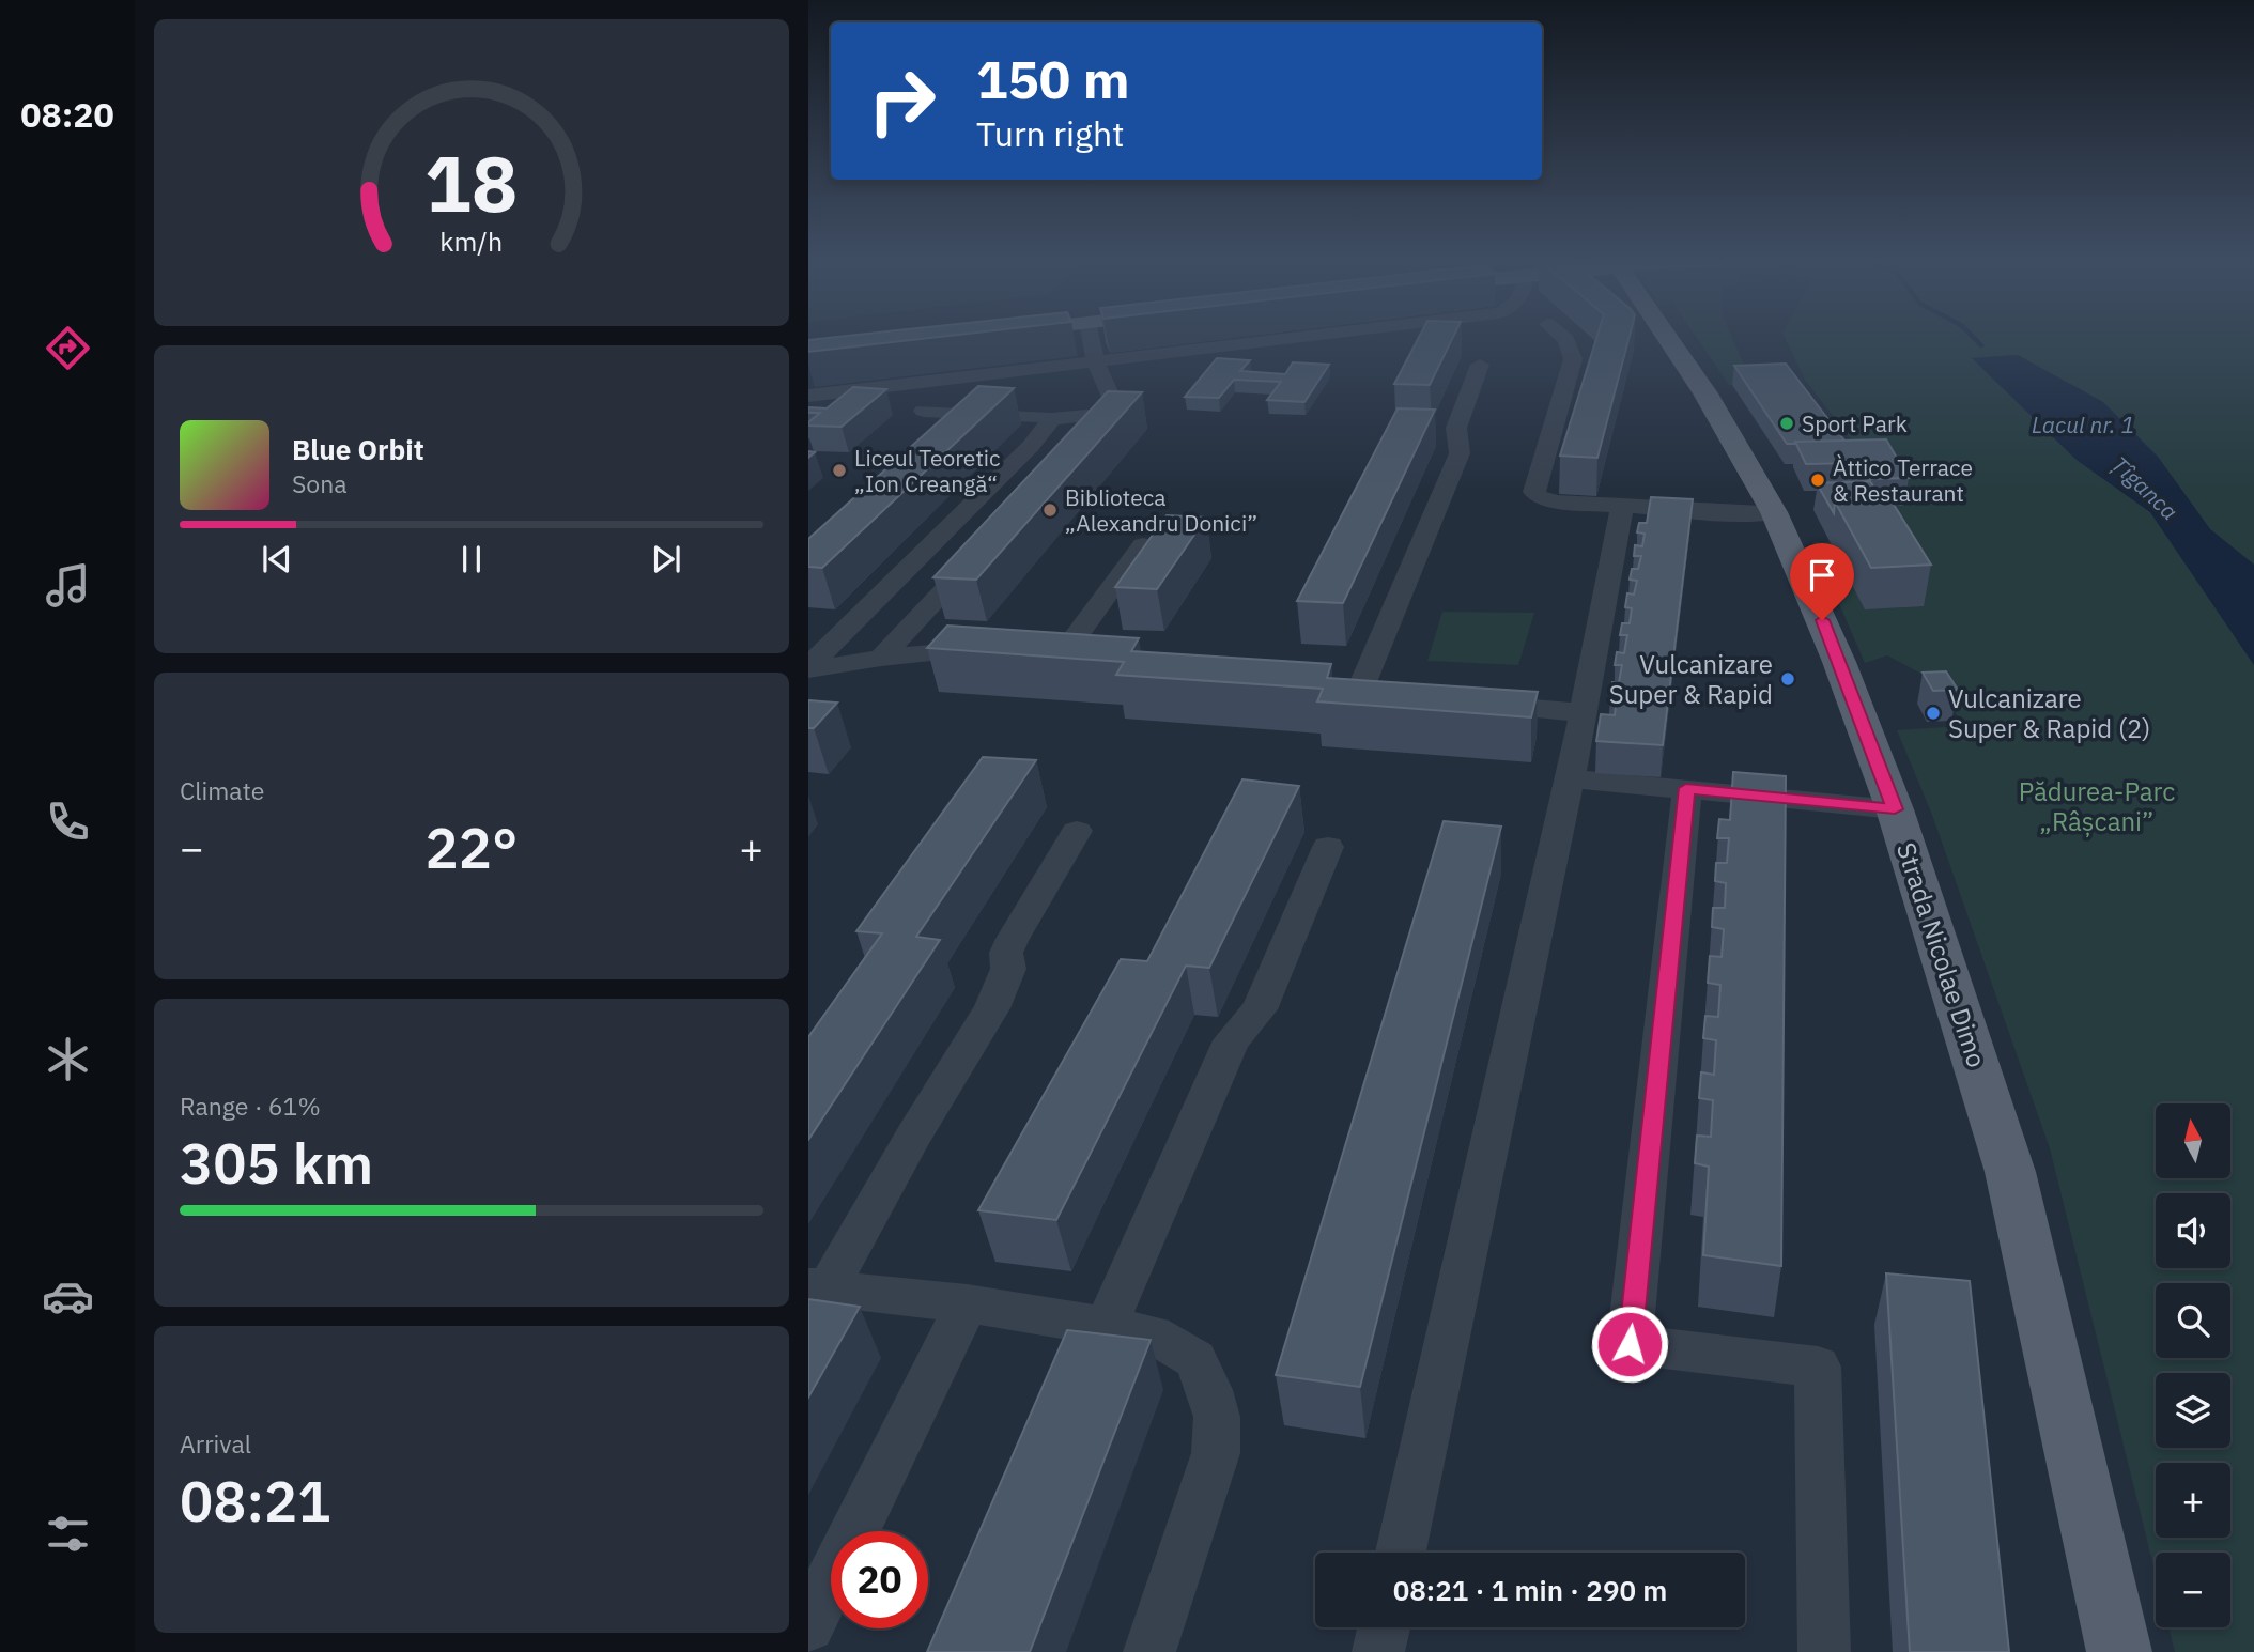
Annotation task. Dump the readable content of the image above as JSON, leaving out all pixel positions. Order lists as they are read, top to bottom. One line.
{"streets":{"main road":["Strada Nicolae Dimo"]},"water":["Lacul nr. 1","Țîganca"],"parks":["Pădurea-Parc „Râșcani”"],"places":["Sport Park","Liceul Teoretic „Ion Creangă“","Àttico Terrace & Restaurant","Biblioteca „Alexandru Donici”","Vulcanizare Super & Rapid","Vulcanizare Super & Rapid (2)"],"north":"top","page":{"tabs":"08:20","turn":["150 m","Turn right"],"song":["Blue Orbit","Sona"],"tile":["Climate",["Range · 61%","305 km"],["Arrival","08:21"]],"heat":["−","22°","+"],"map_buttons":["+","−"],"limit":"20","trip":"08:21 · 1 min · 290 m","gauge":["18","km/h"]}}
